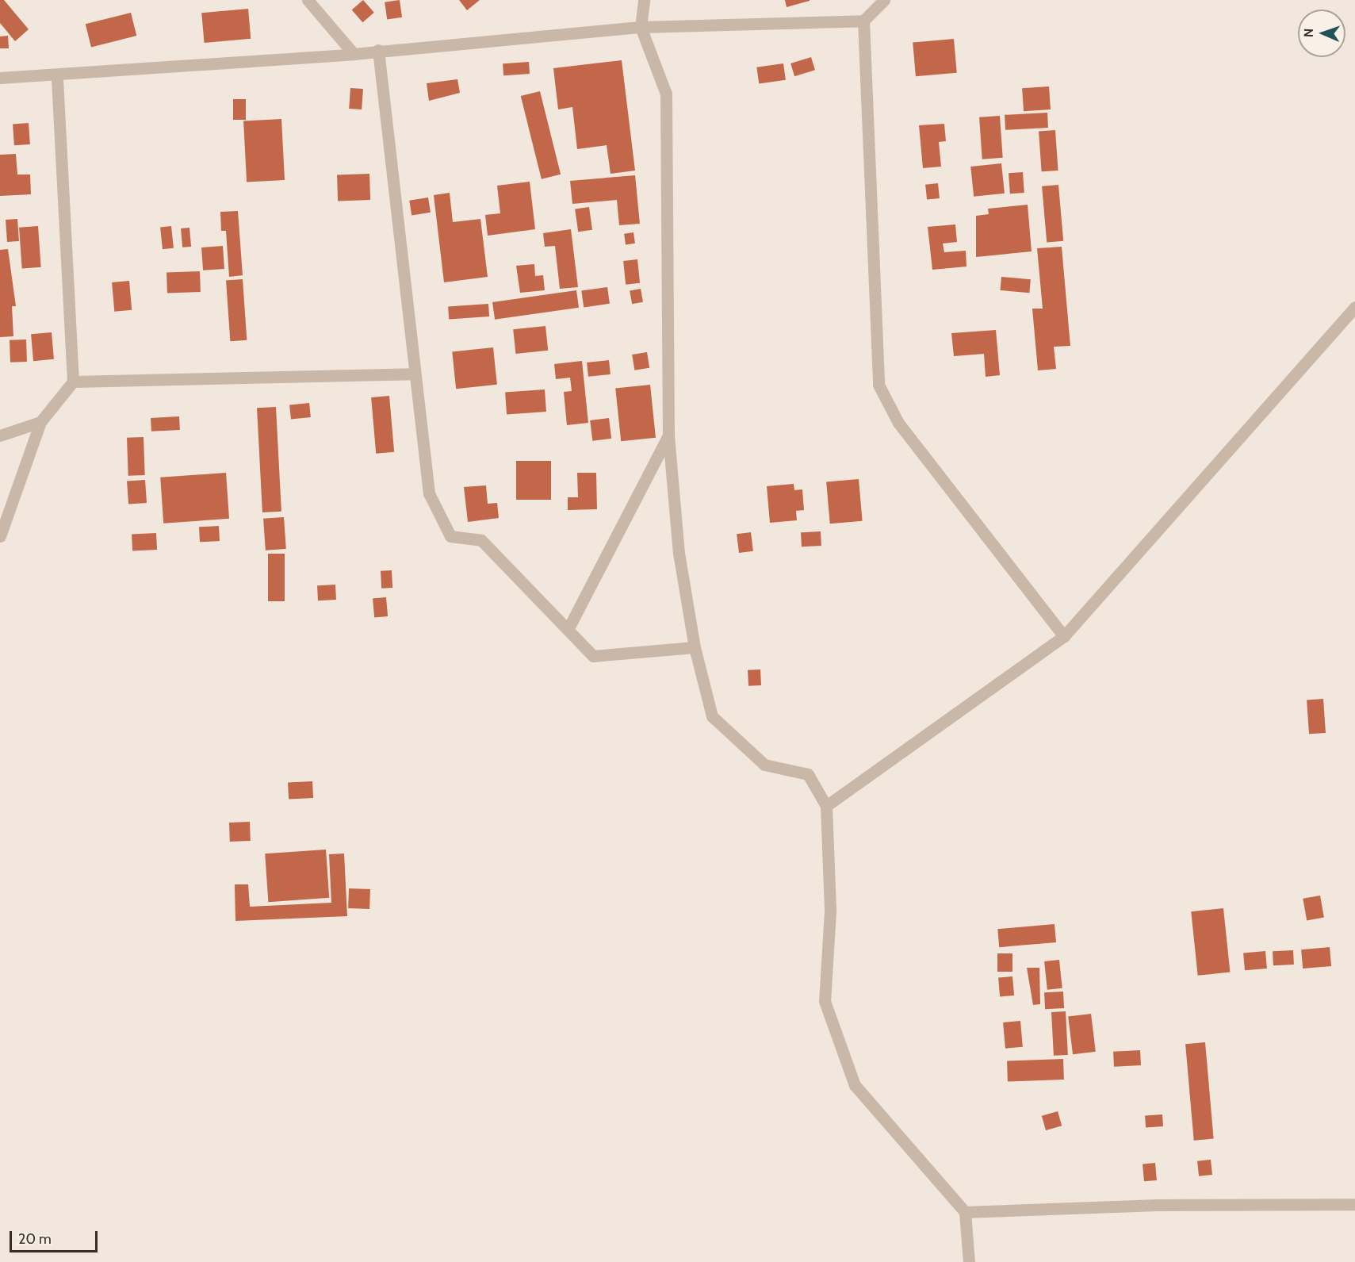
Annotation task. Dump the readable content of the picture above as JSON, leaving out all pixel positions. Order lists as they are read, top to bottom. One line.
{"scale_bar":"20 m","north":"left"}
